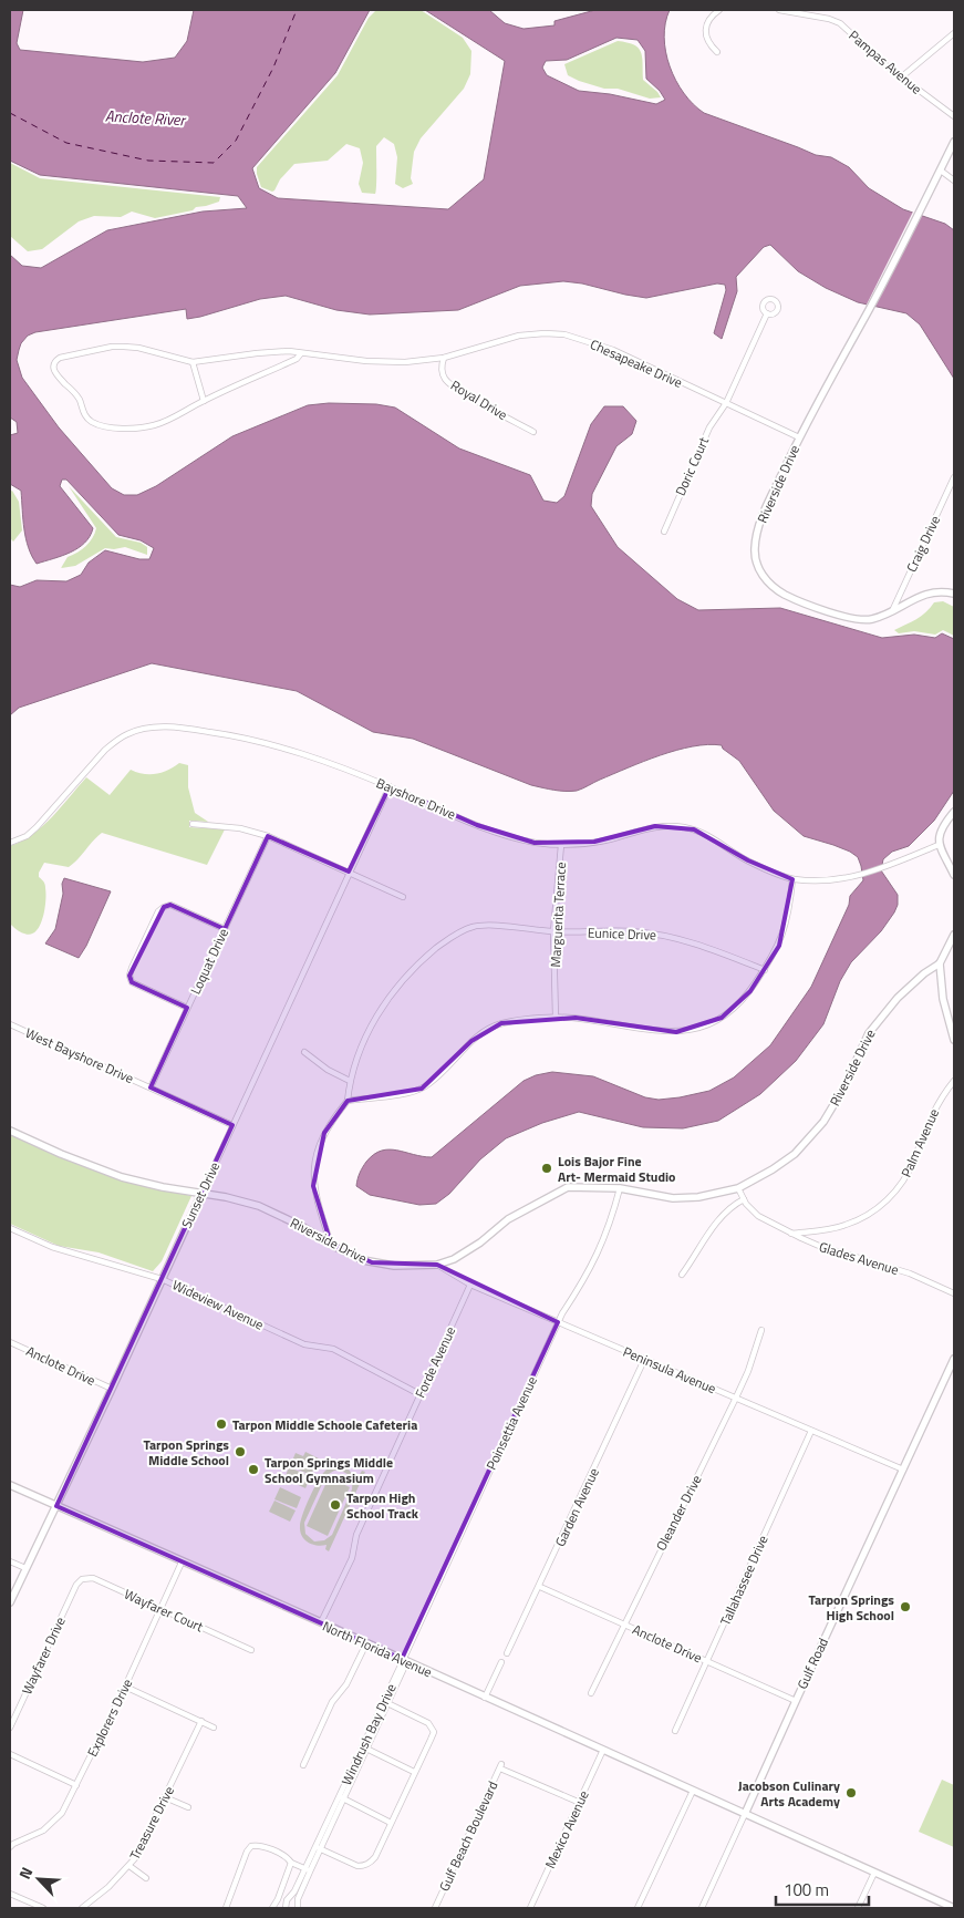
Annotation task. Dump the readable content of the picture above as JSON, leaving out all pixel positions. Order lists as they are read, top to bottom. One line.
{"streets":{"street":["Pampas Avenue","Chesapeake Drive","Royal Drive","Doric Court","Riverside Drive","Craig Drive","Bayshore Drive","Marguerita Terrace","Eunice Drive","Loquat Drive","West Bayshore Drive","Palm Avenue","Sunset Drive","Glades Avenue","Wideview Avenue","Forde Avenue","Anclote Drive","Peninsula Avenue","Poinsettia Avenue","Garden Avenue","Oleander Drive","Tallahassee Drive","Wayfarer Court","North Florida Avenue","Wayfarer Drive","Gulf Road","Explorers Drive","Windrush Bay Drive","Treasure Drive","Mexico Avenue","Gulf Beach Boulevard"]},"crossings":[["Chesapeake Drive","Royal Drive"],["Chesapeake Drive","Doric Court"],["Chesapeake Drive","Riverside Drive"],["Riverside Drive","Craig Drive"],["Riverside Drive","Sunset Drive"],["Riverside Drive","Peninsula Avenue"],["Riverside Drive","Poinsettia Avenue"],["Bayshore Drive","Marguerita Terrace"],["Bayshore Drive","Sunset Drive"],["Marguerita Terrace","Eunice Drive"],["Loquat Drive","West Bayshore Drive"],["West Bayshore Drive","Sunset Drive"],["Palm Avenue","Glades Avenue"],["Sunset Drive","Wideview Avenue"],["Sunset Drive","Anclote Drive"],["Sunset Drive","North Florida Avenue"],["Wideview Avenue","Forde Avenue"],["Forde Avenue","Peninsula Avenue"],["Forde Avenue","North Florida Avenue"],["Anclote Drive","Garden Avenue"],["Anclote Drive","Oleander Drive"],["Anclote Drive","Tallahassee Drive"],["Anclote Drive","Gulf Road"],["Peninsula Avenue","Poinsettia Avenue"],["Peninsula Avenue","Garden Avenue"],["Peninsula Avenue","Oleander Drive"],["Peninsula Avenue","Tallahassee Drive"],["Peninsula Avenue","Gulf Road"],["Poinsettia Avenue","North Florida Avenue"],["Poinsettia Avenue","Windrush Bay Drive"],["Wayfarer Court","Wayfarer Drive"],["Wayfarer Court","Explorers Drive"],["North Florida Avenue","Gulf Road"],["North Florida Avenue","Explorers Drive"],["North Florida Avenue","Windrush Bay Drive"],["North Florida Avenue","Mexico Avenue"],["Mexico Avenue","Gulf Beach Boulevard"]],"water":["Anclote River"],"places":["Lois Bajor Fine Art- Mermaid Studio","Tarpon Middle Schoole Cafeteria","Tarpon Springs Middle School","Tarpon Springs Middle School Gymnasium","Tarpon High School Track","Tarpon Springs High School","Jacobson Culinary Arts Academy"],"scale_bar":"100 m","north":"top left"}
